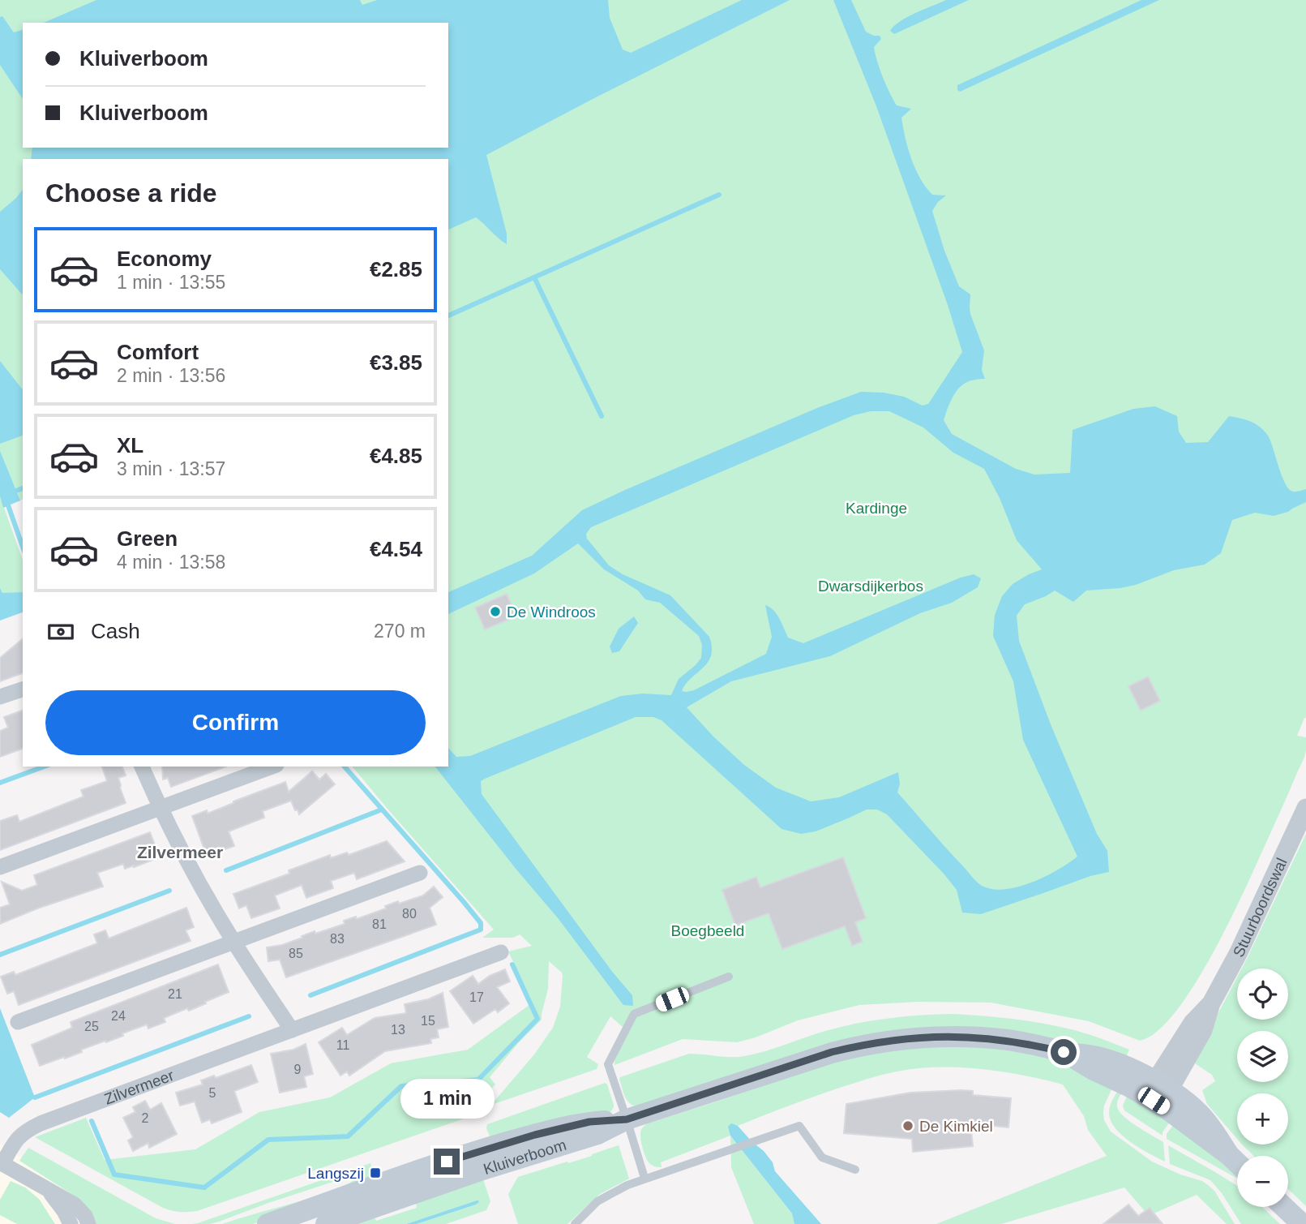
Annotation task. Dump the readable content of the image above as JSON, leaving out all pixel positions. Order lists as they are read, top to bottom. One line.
{"streets":{"main road":["Kluiverboom"],"street":["Stuurboordswal","Zilvermeer"]},"crossings":[["Stuurboordswal","Kluiverboom"]],"districts":["Zilvermeer"],"parks":["Kardinge","Dwarsdijkerbos","Boegbeeld"],"places":{"other":["De Windroos","De Kimkiel"],"transit":["Langszij"]},"house_numbers":["80","81","83","85","21","17","24","15","25","13","11","9","5","2"],"page":{"banner":["Kluiverboom","Kluiverboom"],"heading":"Choose a ride","list":[{"name":"Economy","note":"1 min · 13:55","value":"€2.85"},{"name":"Comfort","note":"2 min · 13:56","value":"€3.85"},{"name":"XL","note":"3 min · 13:57","value":"€4.85"},{"name":"Green","note":"4 min · 13:58","value":"€4.54"}],"pay":["Cash","270 m"],"buttons":"Confirm","map_buttons":["+","−"],"bubble":"1 min"}}
